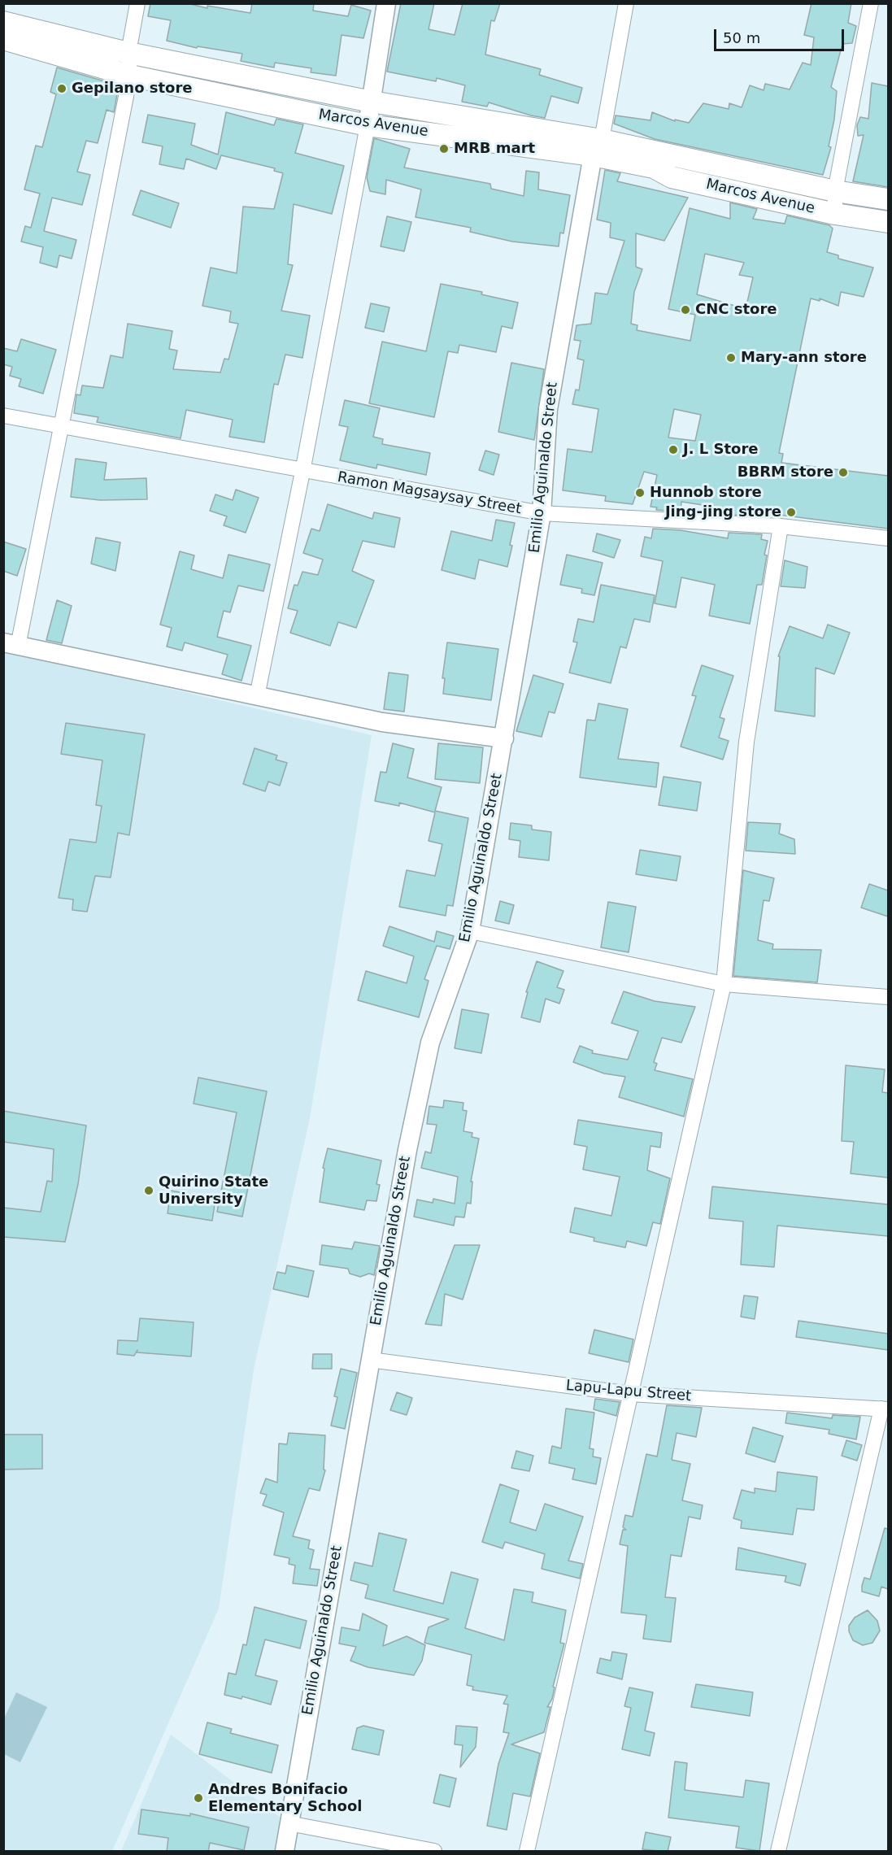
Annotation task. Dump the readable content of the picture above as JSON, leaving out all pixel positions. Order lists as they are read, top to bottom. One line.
{"streets":{"main road":["Marcos Avenue"],"street":["Emilio Aguinaldo Street","Ramon Magsaysay Street","Lapu-Lapu Street"]},"crossings":[["Marcos Avenue","Emilio Aguinaldo Street"],["Emilio Aguinaldo Street","Ramon Magsaysay Street"],["Emilio Aguinaldo Street","Lapu-Lapu Street"]],"places":["Gepilano store","MRB mart","CNC store","Mary-ann store","J. L Store","BBRM store","Hunnob store","Jing-jing store","Quirino State University","Andres Bonifacio Elementary School"],"scale_bar":"50 m"}
